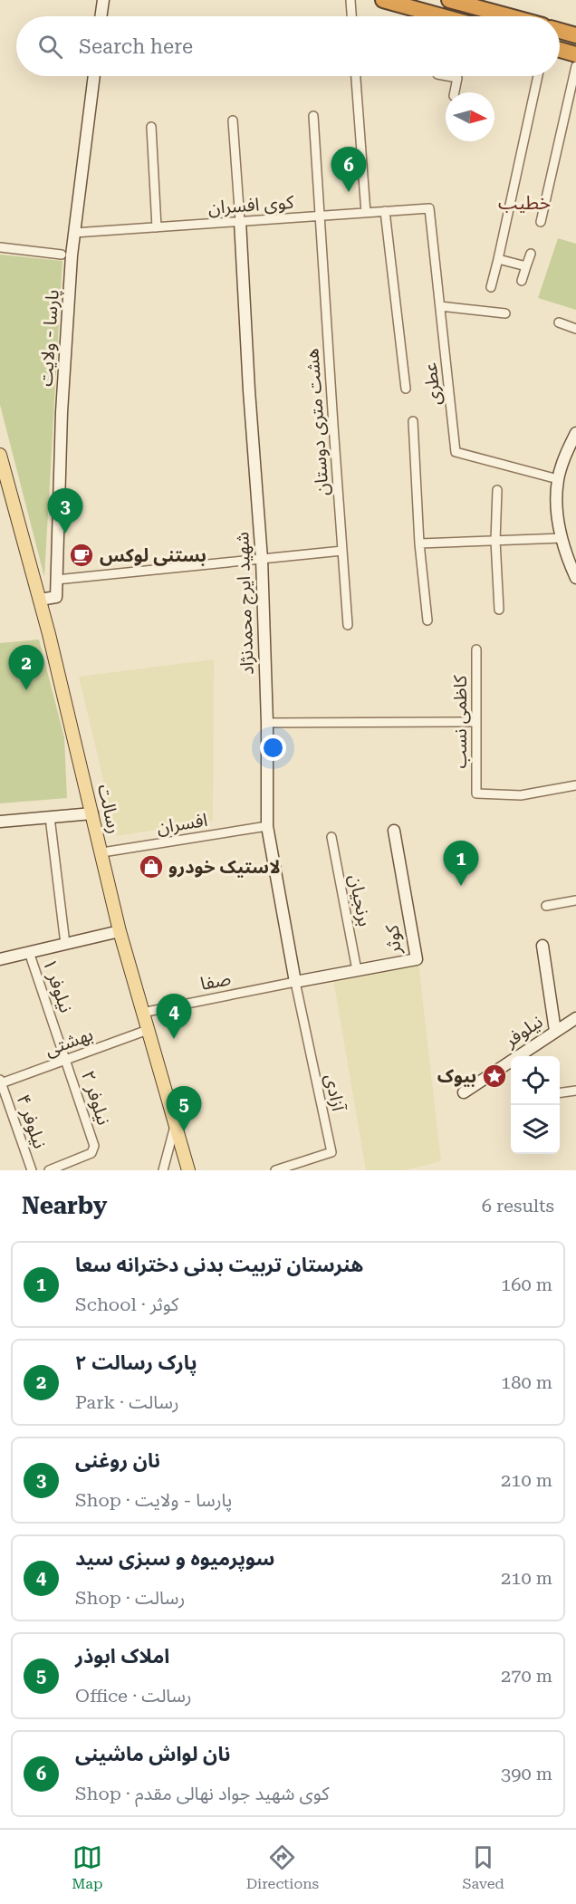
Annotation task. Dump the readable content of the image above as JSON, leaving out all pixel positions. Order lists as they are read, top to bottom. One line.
{"streets":{"main road":["رسالت"],"street":["کوی افسران","پارسا - ولایت","عطری","هشت متری دوستان","شهید ایرج محمدنژاد","کاظمی نسب","افسران","برنجیان","کوثر","صفا","نیلوفر ۱","نیلوفر","بهشتی","آزادی","نیلوفر ۲","نیلوفر ۴"]},"crossings":[["کوی افسران","پارسا - ولایت"],["کوی افسران","عطری"],["کوی افسران","هشت متری دوستان"],["کوی افسران","شهید ایرج محمدنژاد"],["پارسا - ولایت","رسالت"],["شهید ایرج محمدنژاد","افسران"],["شهید ایرج محمدنژاد","کوثر"],["شهید ایرج محمدنژاد","صفا"],["شهید ایرج محمدنژاد","آزادی"],["رسالت","افسران"],["رسالت","صفا"],["رسالت","بهشتی"],["برنجیان","کوثر"],["کوثر","صفا"],["کوثر","آزادی"],["صفا","آزادی"],["نیلوفر ۱","بهشتی"],["نیلوفر ۱","نیلوفر ۲"],["بهشتی","نیلوفر ۲"],["بهشتی","نیلوفر ۴"]],"districts":["خطیب"],"places":{"cafe":["بستنی لوکس"],"shop":["لاستیک خودرو"],"place":["بیوک"]},"north":"right","page":{"search":"Search here","pins":["6","3","2","1","4","5"],"heading":["Nearby","6 results"],"list":[{"mark":"1","name":"هنرستان تربیت بدنی دخترانه سعا","note":"School · کوثر","value":"160 m"},{"mark":"2","name":"پارک رسالت ۲","note":"Park · رسالت","value":"180 m"},{"mark":"3","name":"نان روغنی","note":"Shop · پارسا - ولایت","value":"210 m"},{"mark":"4","name":"سوپرمیوه و سبزی سید","note":"Shop · رسالت","value":"210 m"},{"mark":"5","name":"املاک ابوذر","note":"Office · رسالت","value":"270 m"},{"mark":"6","name":"نان لواش ماشینی","note":"Shop · کوی شهید جواد نهالی مقدم","value":"390 m"}],"nav":["Map","Directions","Saved"]}}
